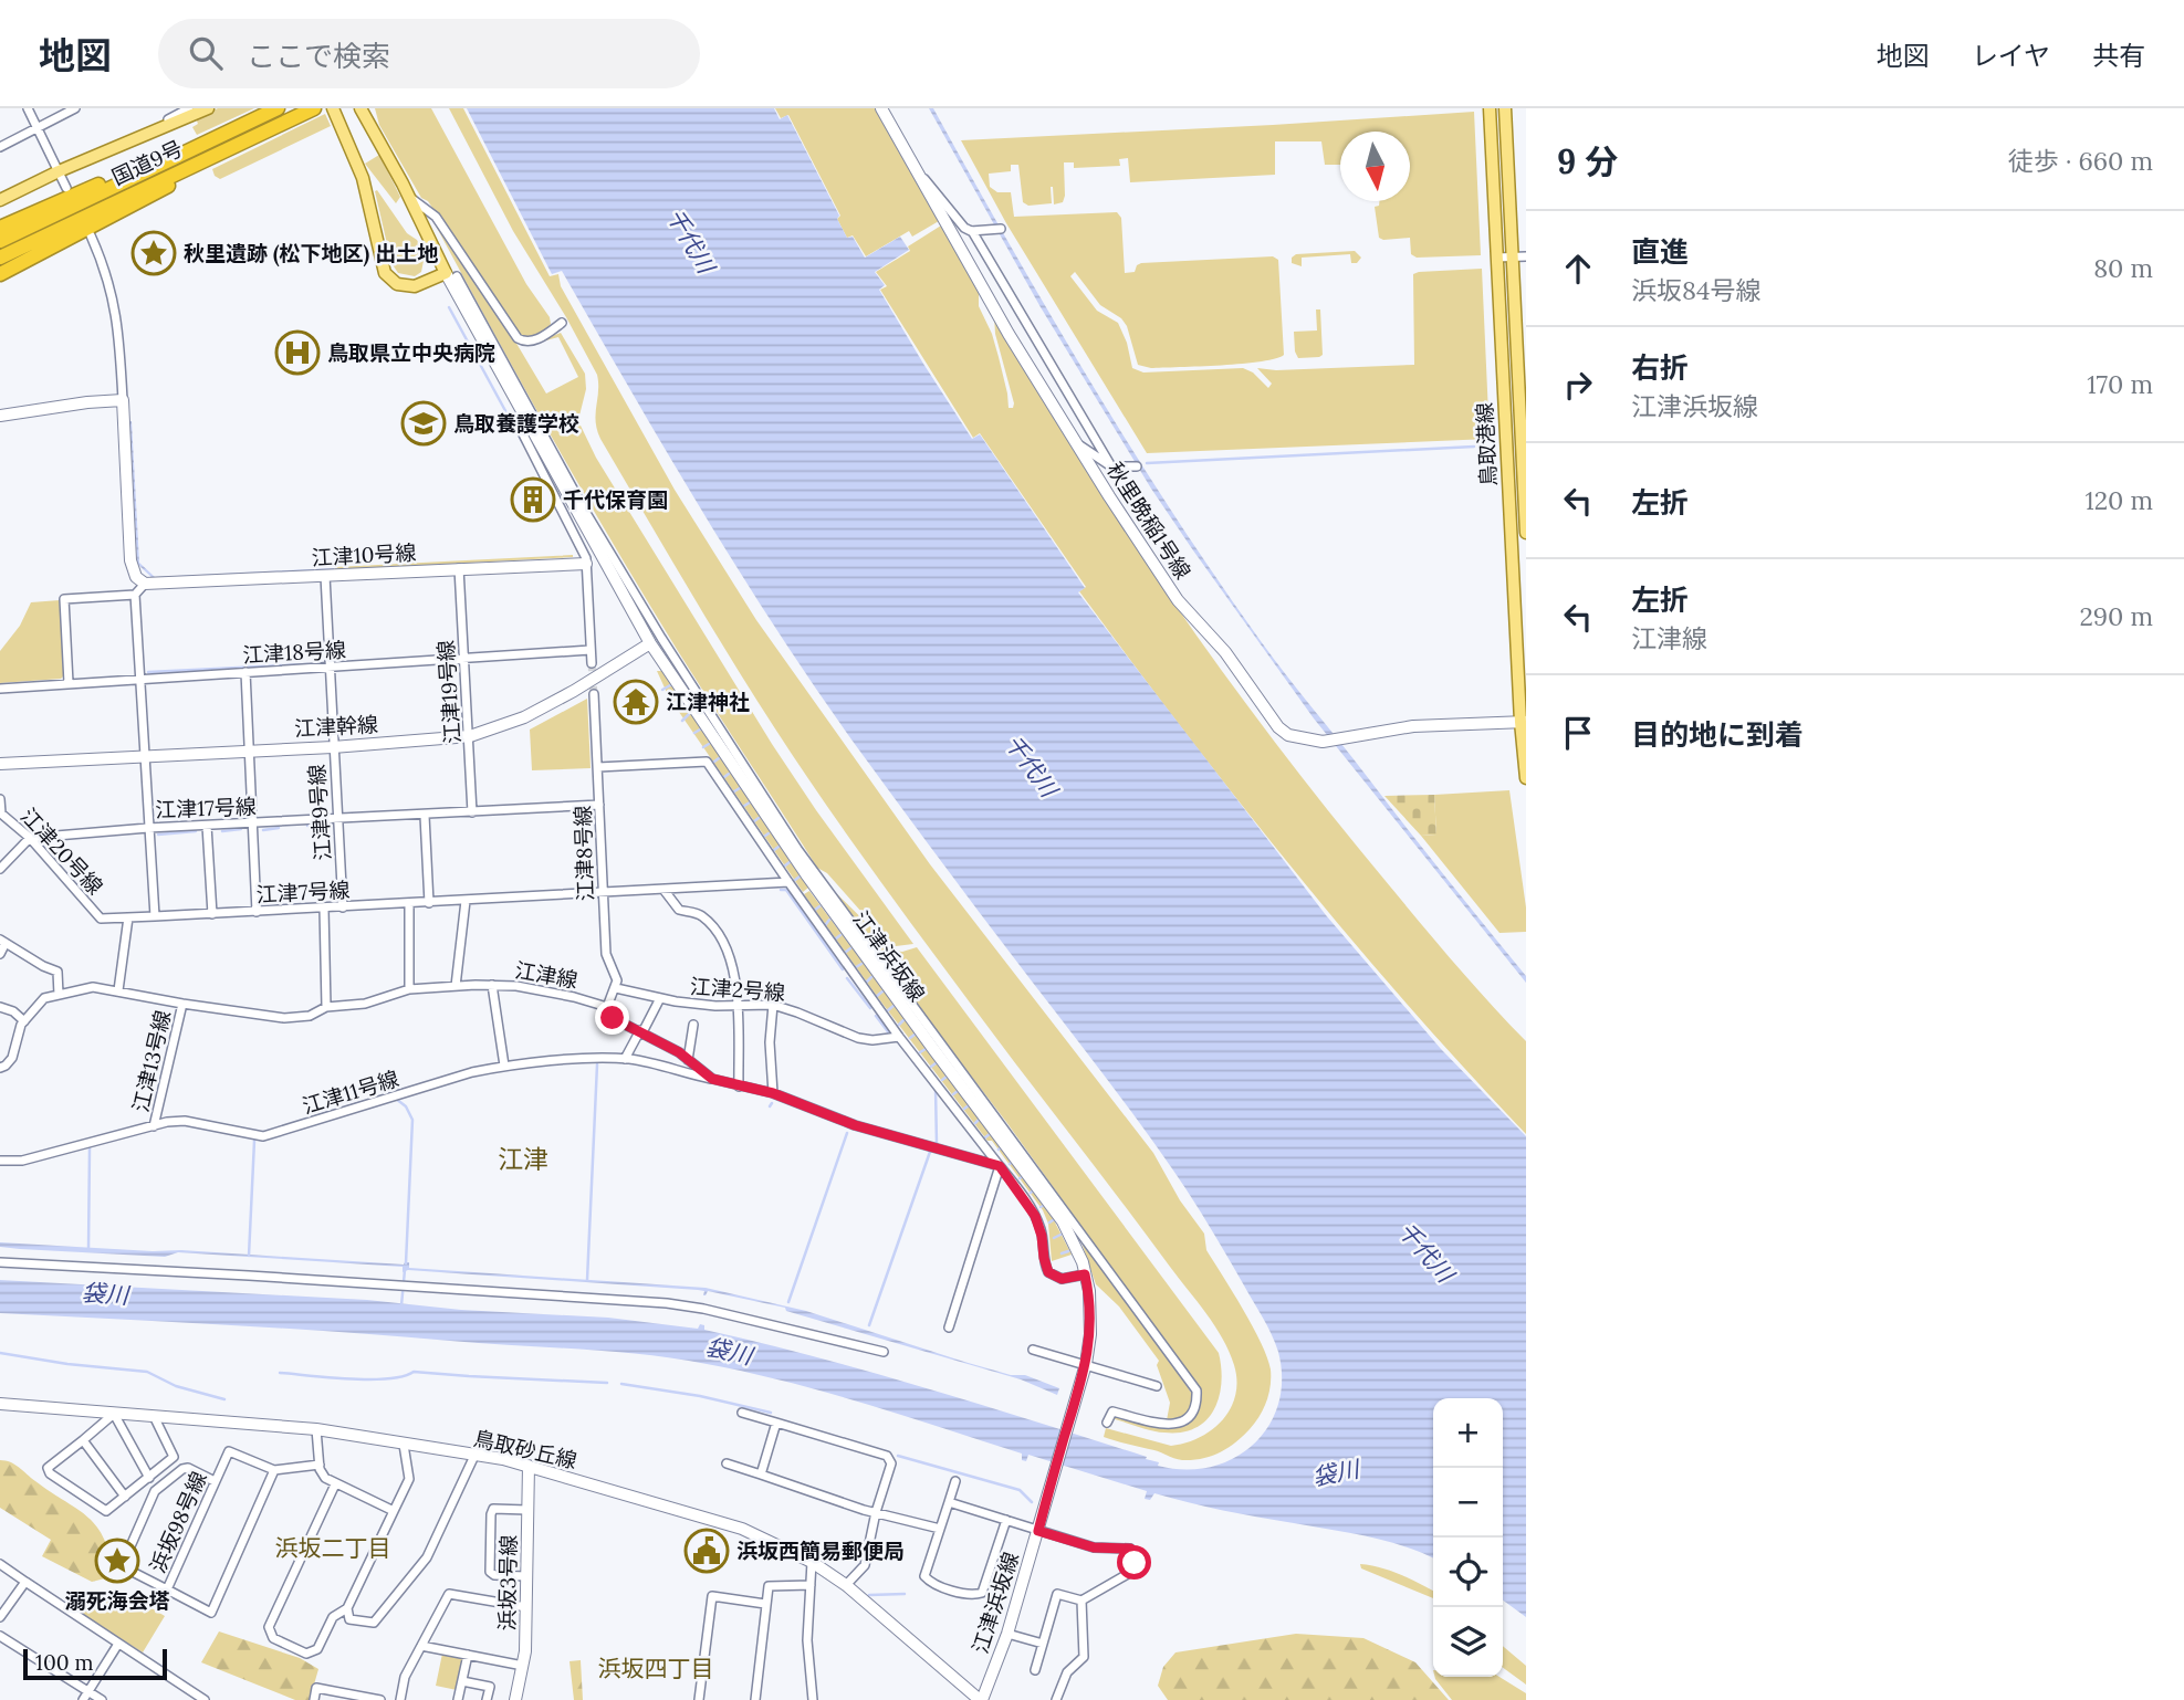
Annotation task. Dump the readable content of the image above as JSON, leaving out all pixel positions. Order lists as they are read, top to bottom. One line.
{"streets":{"highway":["国道9号"],"main road":["鳥取港線"],"street":["秋里晩稲1号線","江津10号線","江津18号線","江津19号線","江津幹線","江津17号線","江津9号線","江津20号線","江津8号線","江津7号線","江津浜坂線","江津線","江津2号線","江津13号線","江津11号線","鳥取砂丘線","浜坂98号線","浜坂3号線"]},"crossings":[["鳥取港線","秋里晩稲1号線"],["江津10号線","江津19号線"],["江津10号線","江津9号線"],["江津18号線","江津19号線"],["江津18号線","江津9号線"],["江津19号線","江津幹線"],["江津19号線","江津17号線"],["江津幹線","江津9号線"],["江津幹線","江津浜坂線"],["江津17号線","江津9号線"],["江津17号線","江津20号線"],["江津9号線","江津7号線"],["江津20号線","江津7号線"],["江津8号線","江津7号線"],["江津8号線","江津2号線"],["江津浜坂線","鳥取砂丘線"],["江津線","江津13号線"],["江津線","江津11号線"],["江津13号線","江津11号線"],["鳥取砂丘線","浜坂3号線"]],"districts":["江津","浜坂二丁目","浜坂四丁目"],"water":["千代川","袋川"],"places":{"place":["秋里遺跡 (松下地区) 出土地","溺死海会塔"],"hospital":["鳥取県立中央病院"],"school or university":["鳥取養護学校"],"building":["千代保育園"],"temple":["江津神社"],"public building":["浜坂西簡易郵便局"]},"scale_bar":"100 m","north":"bottom","page":{"header":"地図","search":"ここで検索","nav":["地図","レイヤ","共有"],"heading":["9 分","徒歩 · 660 m"],"list":[["直進","浜坂84号線","80 m"],["右折","江津浜坂線","170 m"],["左折","120 m"],["左折","江津線","290 m"],"目的地に到着"],"map_buttons":["+","−"],"scale":"100 m"}}
